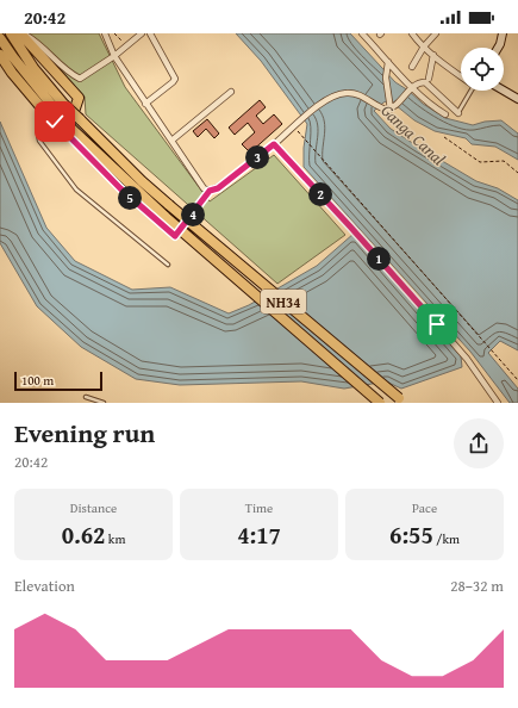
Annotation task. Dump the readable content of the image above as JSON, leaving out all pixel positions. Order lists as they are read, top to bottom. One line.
{"streets":{"highway":["NH34"]},"water":["Ganga Canal"],"scale_bar":"100 m","page":{"status":"20:42","pins":["3","2","5","4","1"],"scale":"100 m","heading":["Evening run","20:42"],"stats":[["Distance","0.62 km"],["Time","4:17"],["Pace","6:55 /km"]],"chart":["Elevation","28–32 m"]}}
